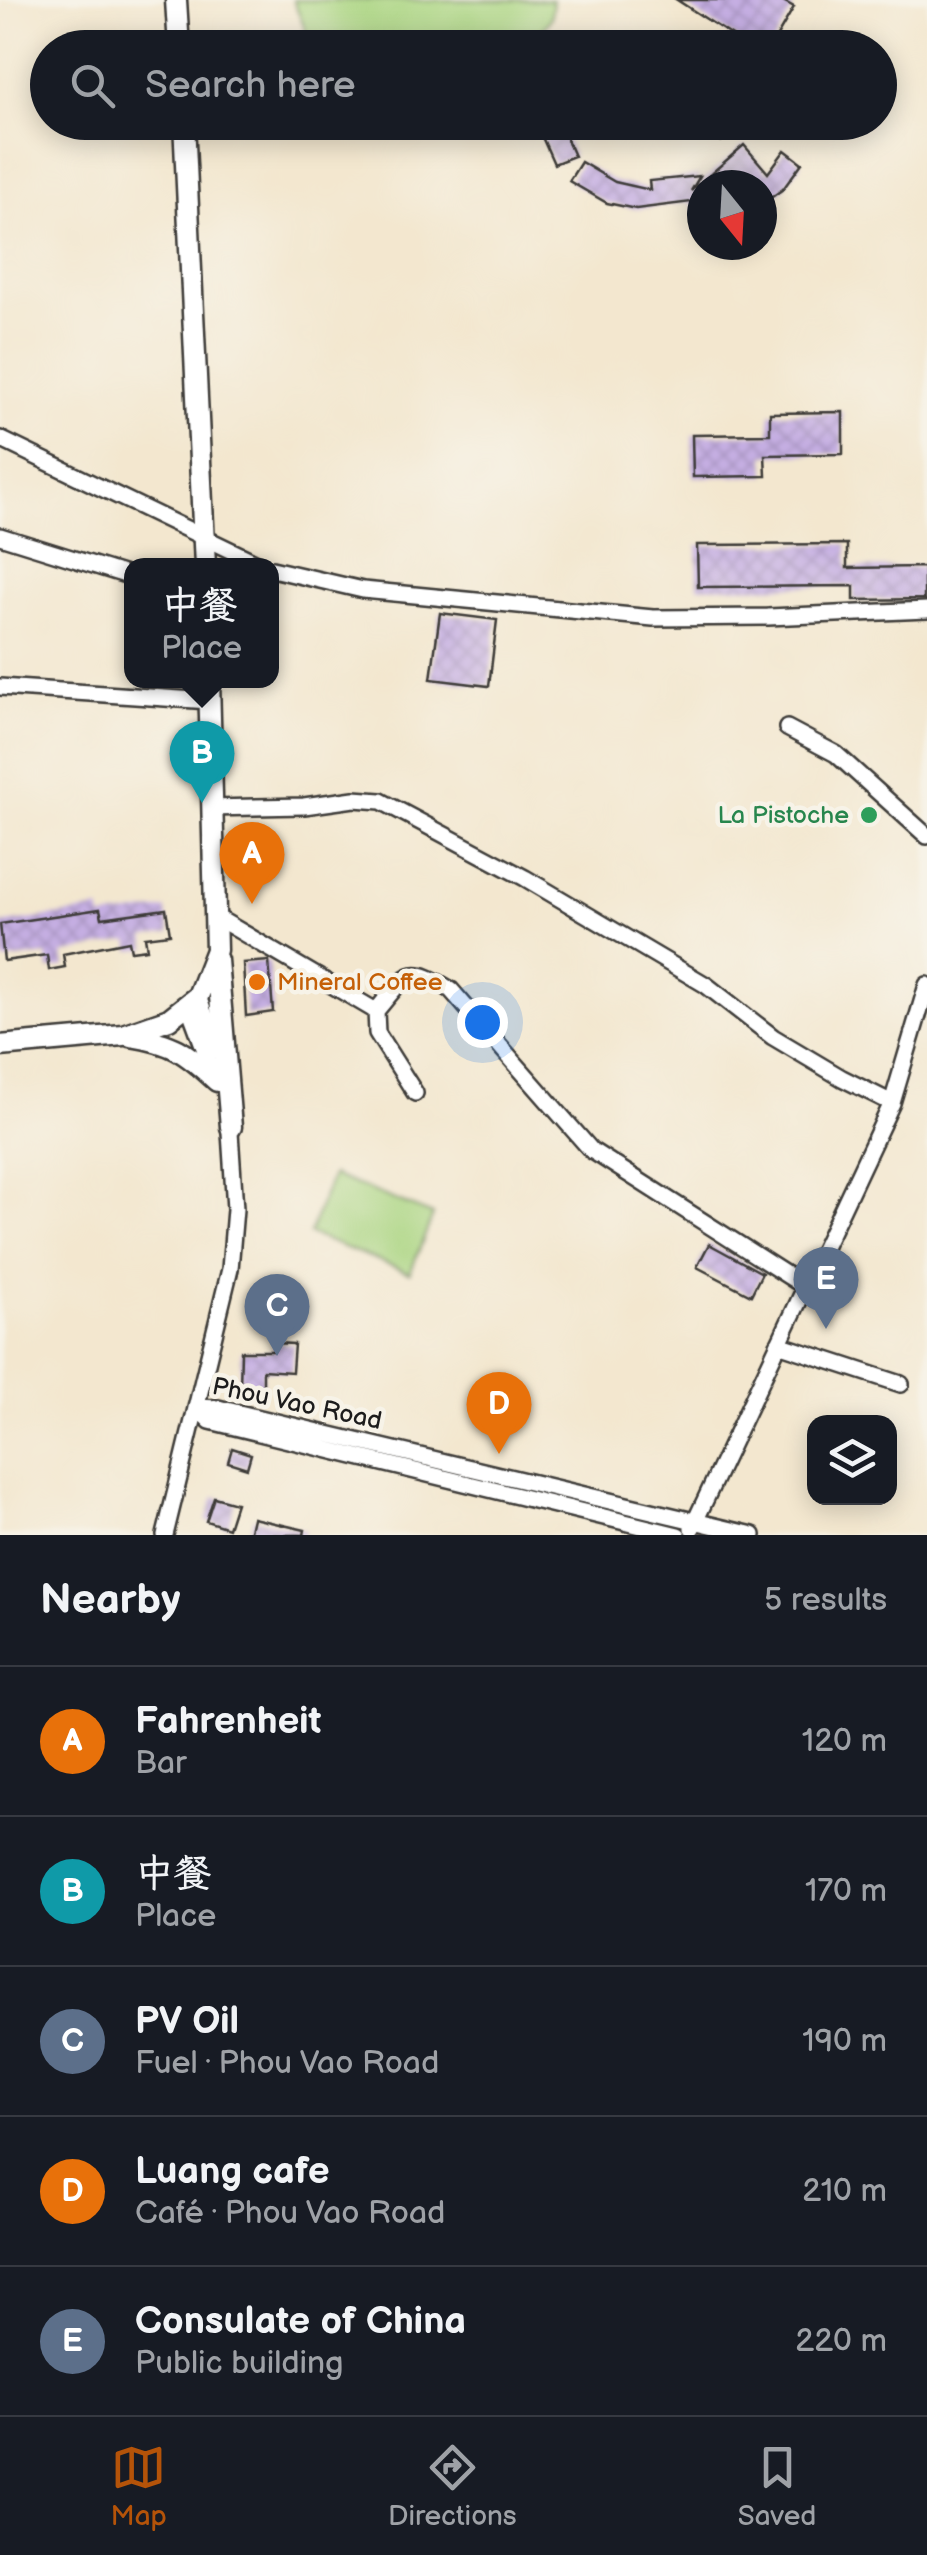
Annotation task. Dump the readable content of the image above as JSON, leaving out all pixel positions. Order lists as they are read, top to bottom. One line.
{"streets":{"street":["Phou Vao Road"]},"places":["La Pistoche","Mineral Coffee"],"north":"bottom","page":{"search":"Search here","popup":["中餐","Place"],"pins":["B","A","E","C","D"],"heading":["Nearby","5 results"],"list":[{"mark":"A","name":"Fahrenheit","note":"Bar","value":"120 m"},{"mark":"B","name":"中餐","note":"Place","value":"170 m"},{"mark":"C","name":"PV Oil","note":"Fuel · Phou Vao Road","value":"190 m"},{"mark":"D","name":"Luang cafe","note":"Café · Phou Vao Road","value":"210 m"},{"mark":"E","name":"Consulate of China","note":"Public building","value":"220 m"}],"nav":["Map","Directions","Saved"]}}
